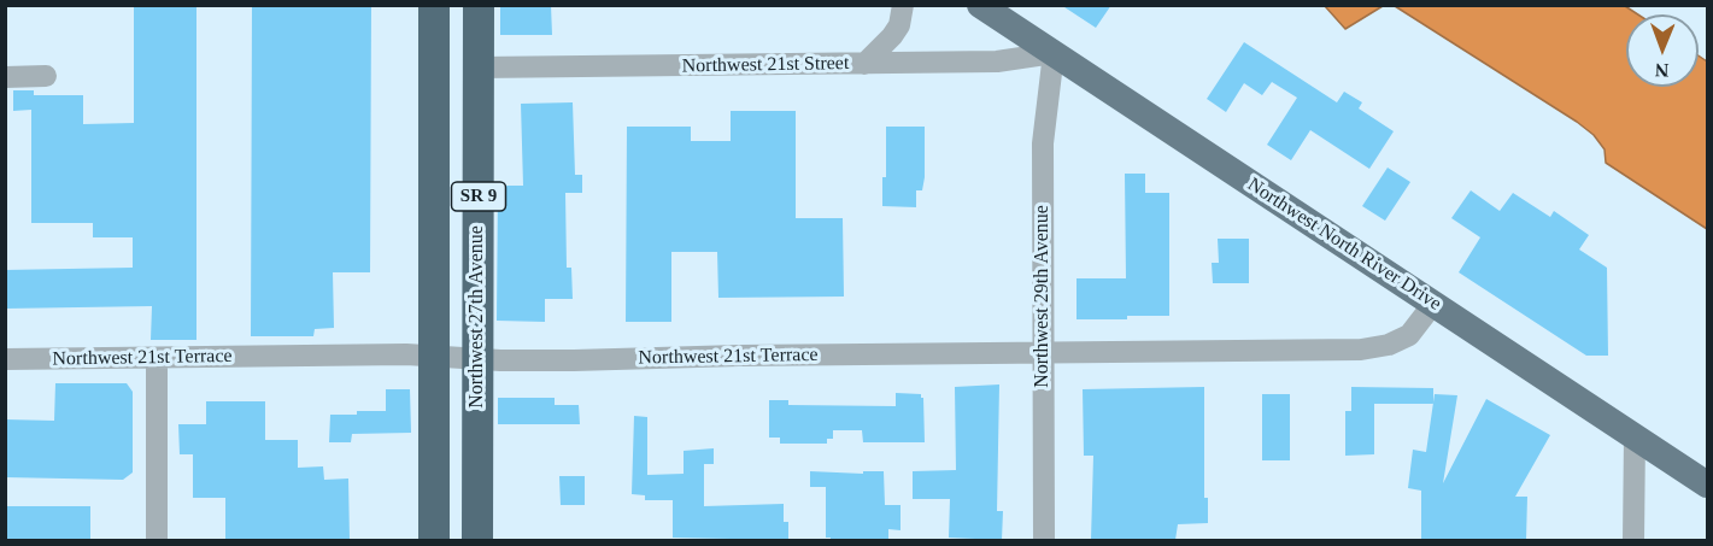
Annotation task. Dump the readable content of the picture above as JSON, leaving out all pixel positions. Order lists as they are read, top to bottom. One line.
{"streets":{"highway":["SR 9","Northwest 27th Avenue"],"main road":["Northwest North River Drive"],"street":["Northwest 21st Street","Northwest 29th Avenue","Northwest 21st Terrace"]},"crossings":[["Northwest 21st Street","Northwest North River Drive"],["Northwest 21st Street","Northwest 29th Avenue"],["Northwest 21st Street","Northwest 27th Avenue"],["SR 9","Northwest 21st Terrace"],["Northwest North River Drive","Northwest 29th Avenue"],["Northwest North River Drive","Northwest 21st Terrace"],["Northwest 29th Avenue","Northwest 21st Terrace"],["Northwest 27th Avenue","Northwest 21st Terrace"]],"north":"bottom"}
